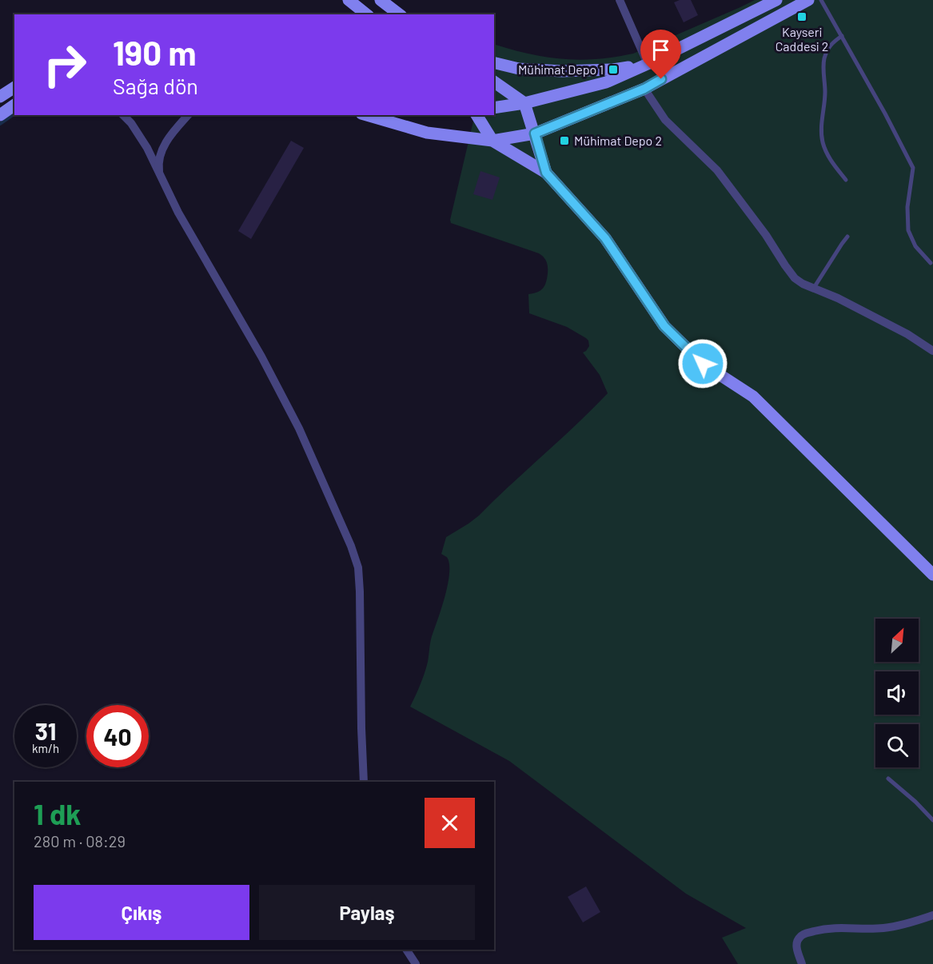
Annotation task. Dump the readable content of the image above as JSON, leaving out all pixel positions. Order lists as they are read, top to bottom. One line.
{"places":{"transit":["Kayseri Caddesi 2","Mühimat Depo 1","Mühimat Depo 2"]},"north":"top right","page":{"turn":["190 m","Sağa dön"],"speed":"31 km/h","limit":"40","heading":["1 dk","280 m · 08:29"],"buttons":["Çıkış","Paylaş"]}}
